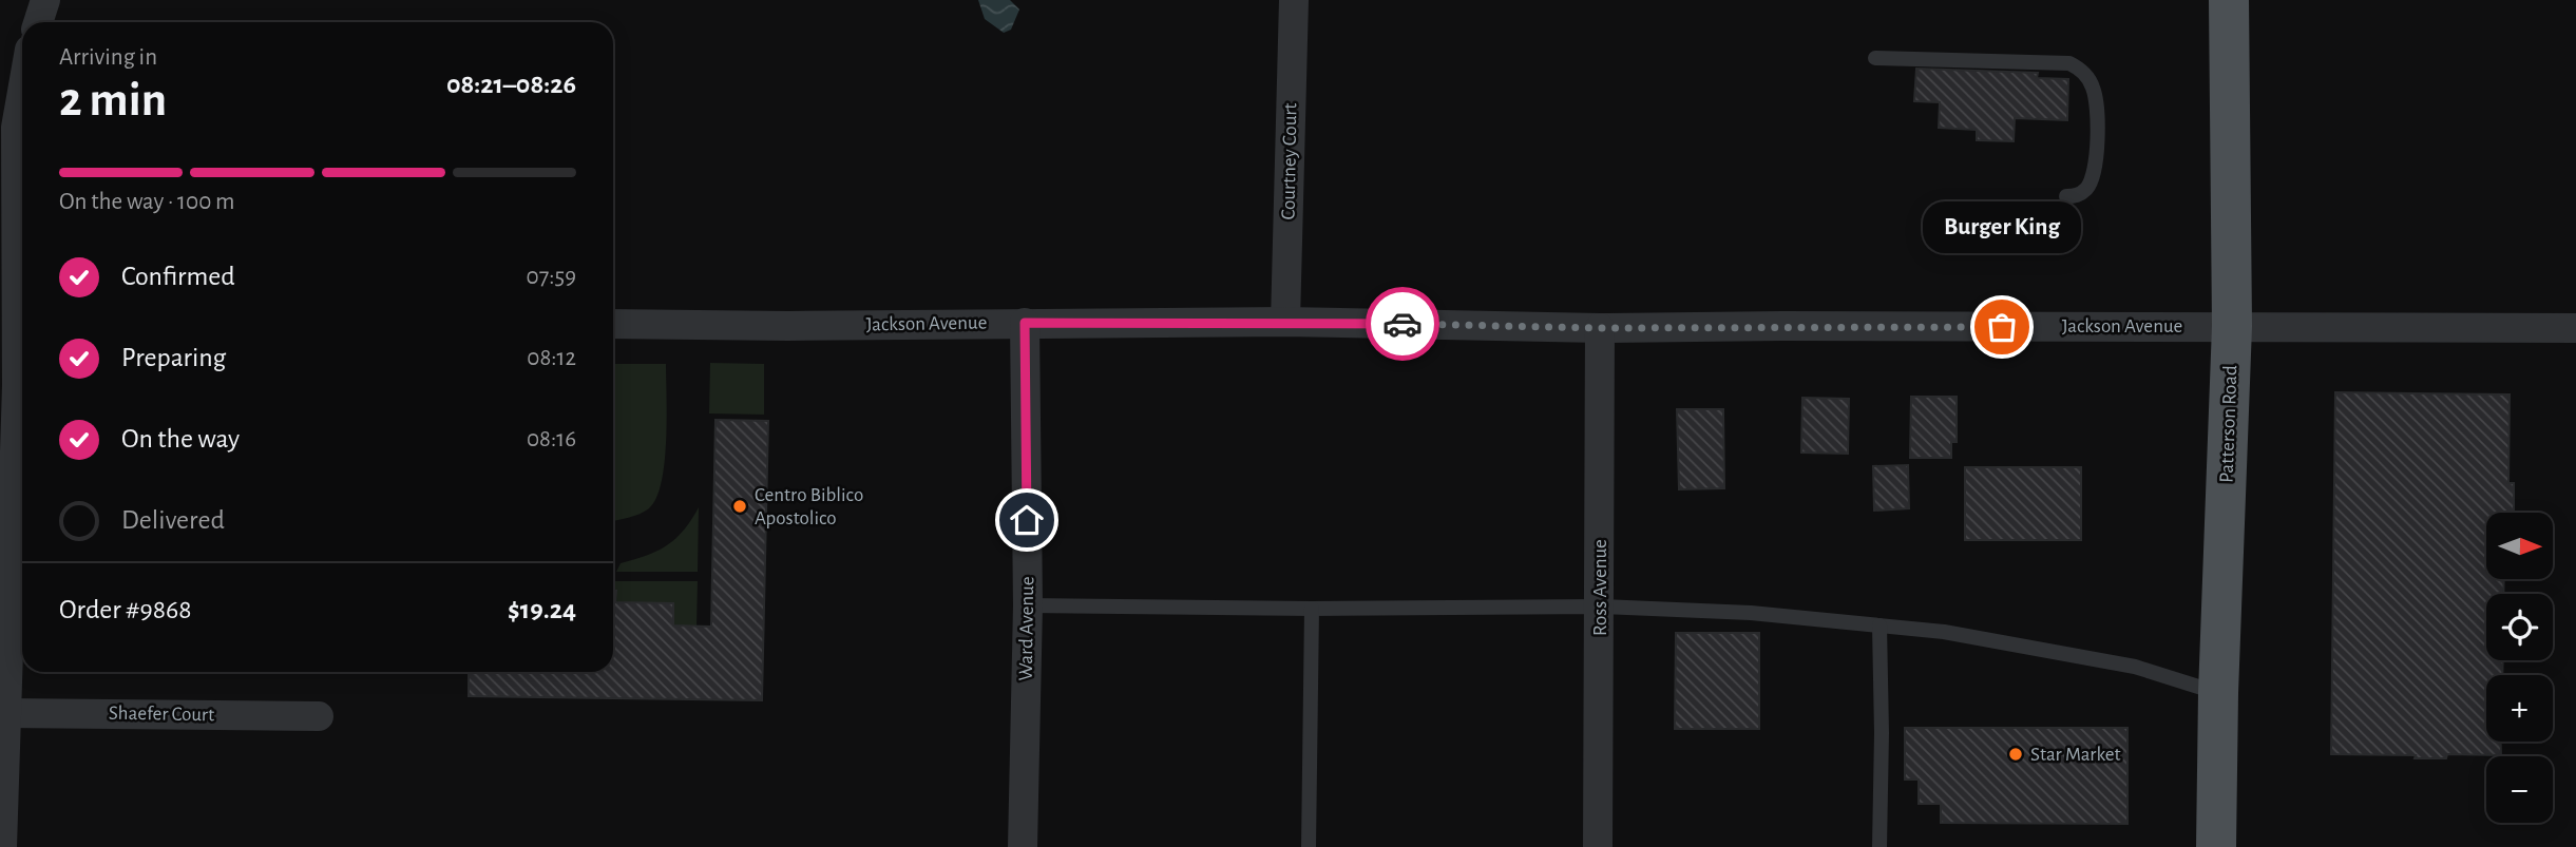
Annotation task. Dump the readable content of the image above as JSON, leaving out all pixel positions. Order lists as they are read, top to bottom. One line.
{"streets":{"main road":["Patterson Road"],"street":["Courtney Court","Jackson Avenue","Ross Avenue","Ward Avenue","Shaefer Court"]},"crossings":[["Courtney Court","Jackson Avenue"],["Jackson Avenue","Patterson Road"],["Jackson Avenue","Ross Avenue"],["Jackson Avenue","Ward Avenue"]],"places":["Burger King","Centro Biblico Apostolico","Star Market"],"north":"right","page":{"heading":["2 min","Arriving in","08:21–08:26"],"panel":["Order #9868","$19.24"],"bar":"On the way · 100 m","bubble":"Burger King","list":[["Confirmed","07:59"],["Preparing","08:12"],["On the way","08:16"],"Delivered"],"map_buttons":["+","−"]}}
